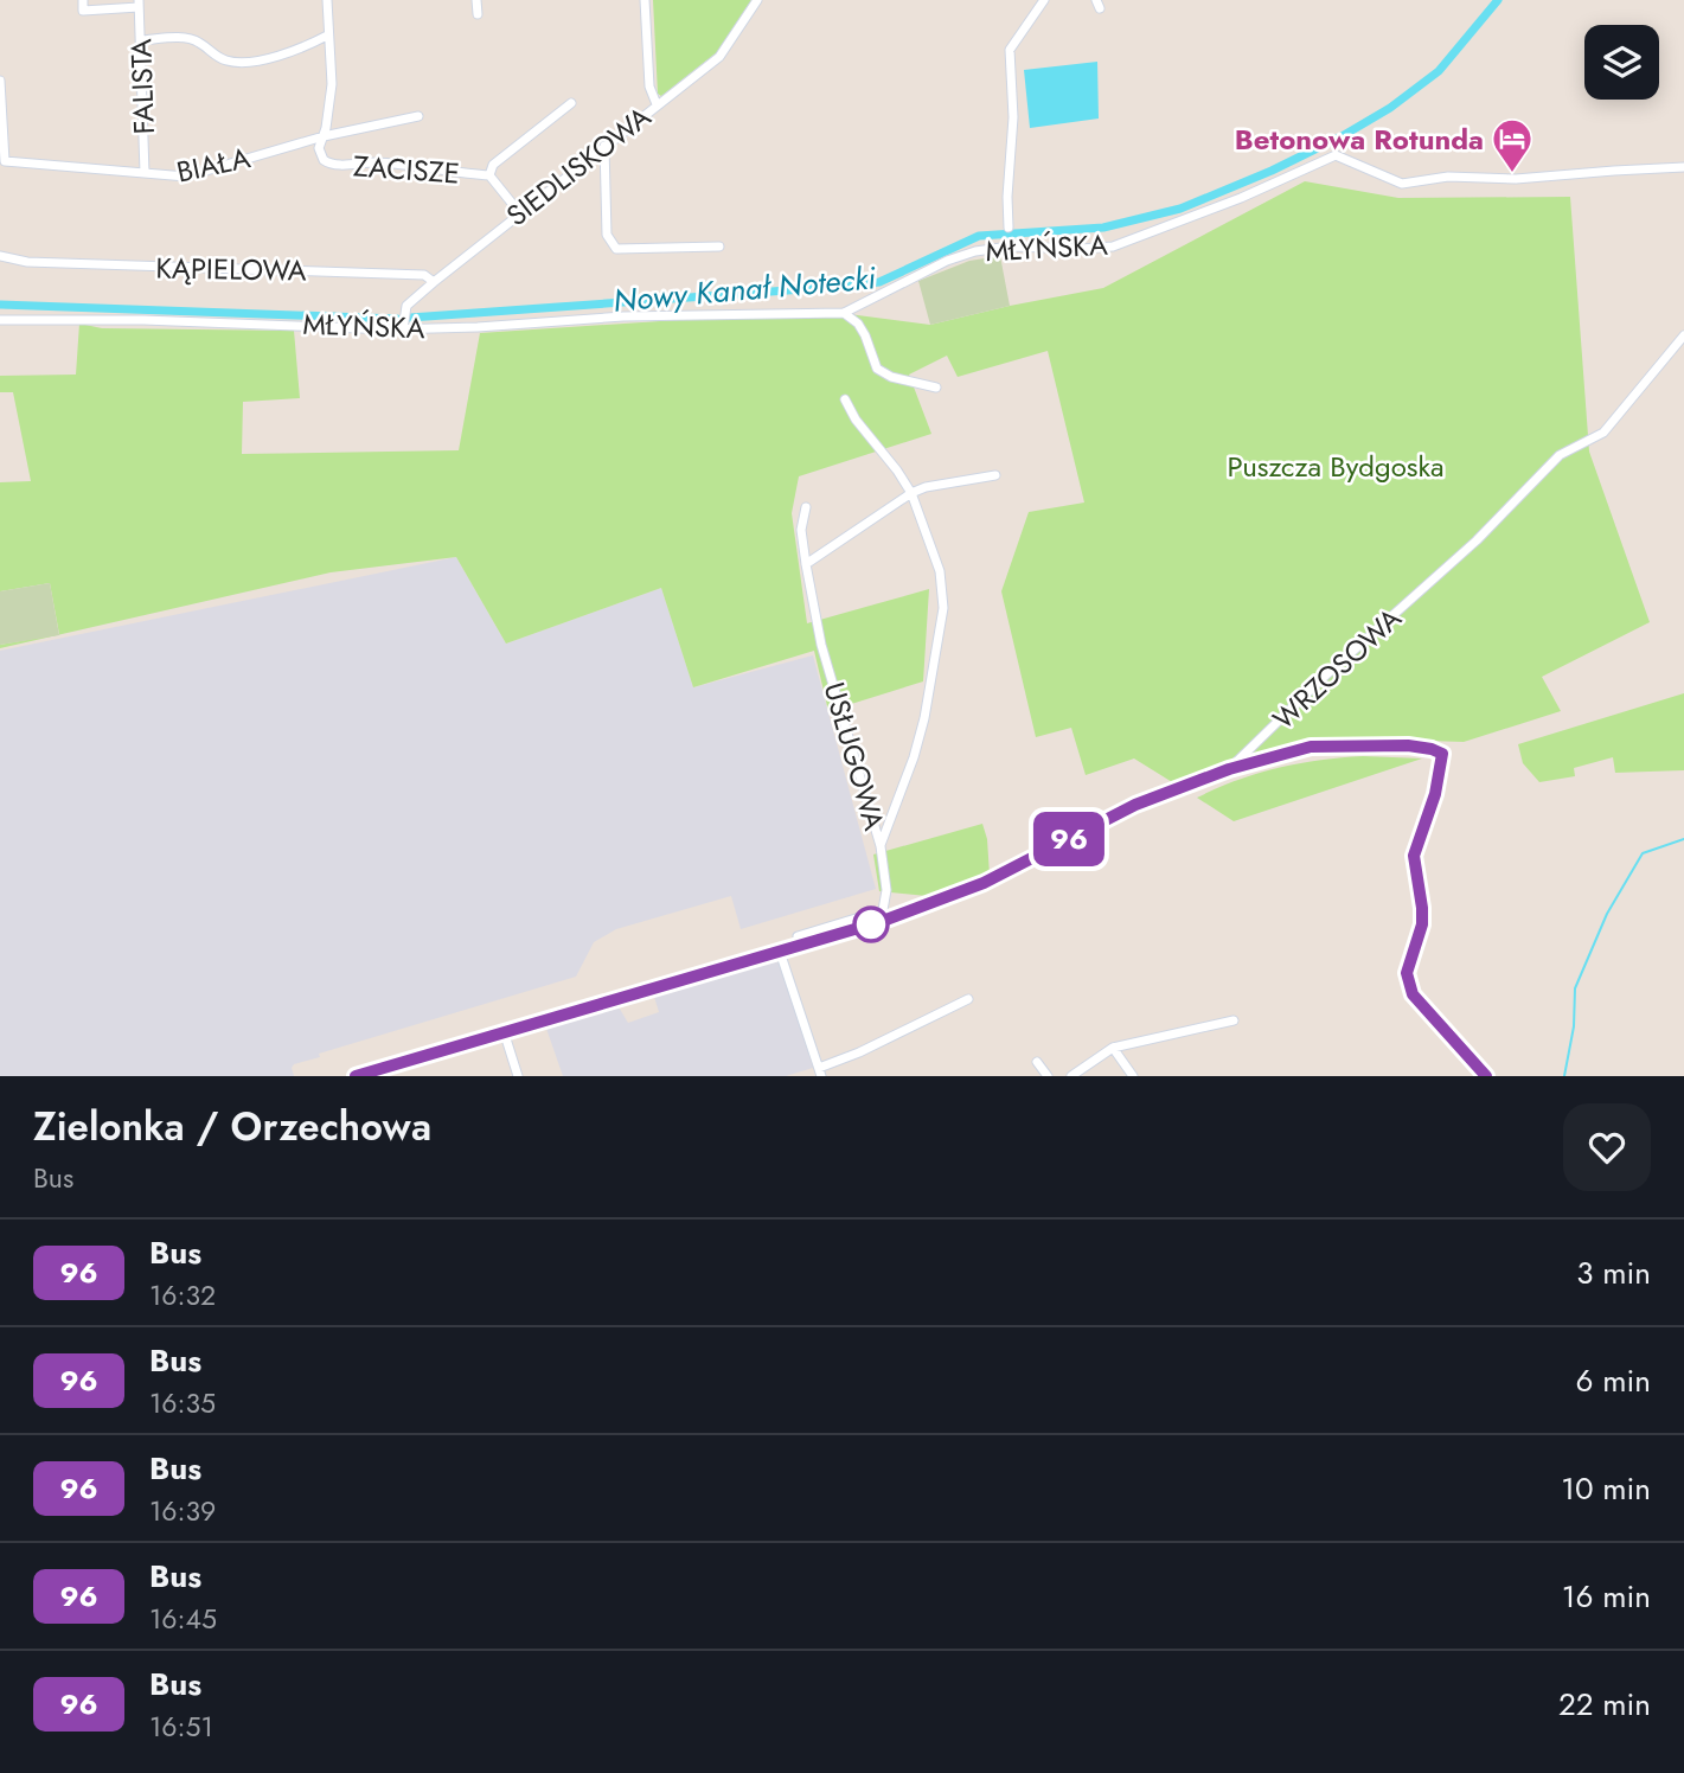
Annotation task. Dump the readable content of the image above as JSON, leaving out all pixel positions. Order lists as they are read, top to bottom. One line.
{"streets":{"street":["FALISTA","BIAŁA","SIEDLISKOWA","ZACISZE","MŁYŃSKA","KĄPIELOWA","WRZOSOWA","USŁUGOWA"]},"crossings":[["FALISTA","BIAŁA"],["BIAŁA","ZACISZE"],["SIEDLISKOWA","ZACISZE"],["SIEDLISKOWA","MŁYŃSKA"],["SIEDLISKOWA","KĄPIELOWA"],["WRZOSOWA","USŁUGOWA"]],"water":["Nowy Kanał Notecki"],"parks":["Puszcza Bydgoska"],"places":{"hotel":["Betonowa Rotunda"]},"lines":["bus line 96"],"page":{"on_map":"96","heading":["Zielonka / Orzechowa","Bus"],"list":[{"mark":"96","name":"Bus","note":"16:32","value":"3 min"},{"mark":"96","name":"Bus","note":"16:35","value":"6 min"},{"mark":"96","name":"Bus","note":"16:39","value":"10 min"},{"mark":"96","name":"Bus","note":"16:45","value":"16 min"},{"mark":"96","name":"Bus","note":"16:51","value":"22 min"}]}}
